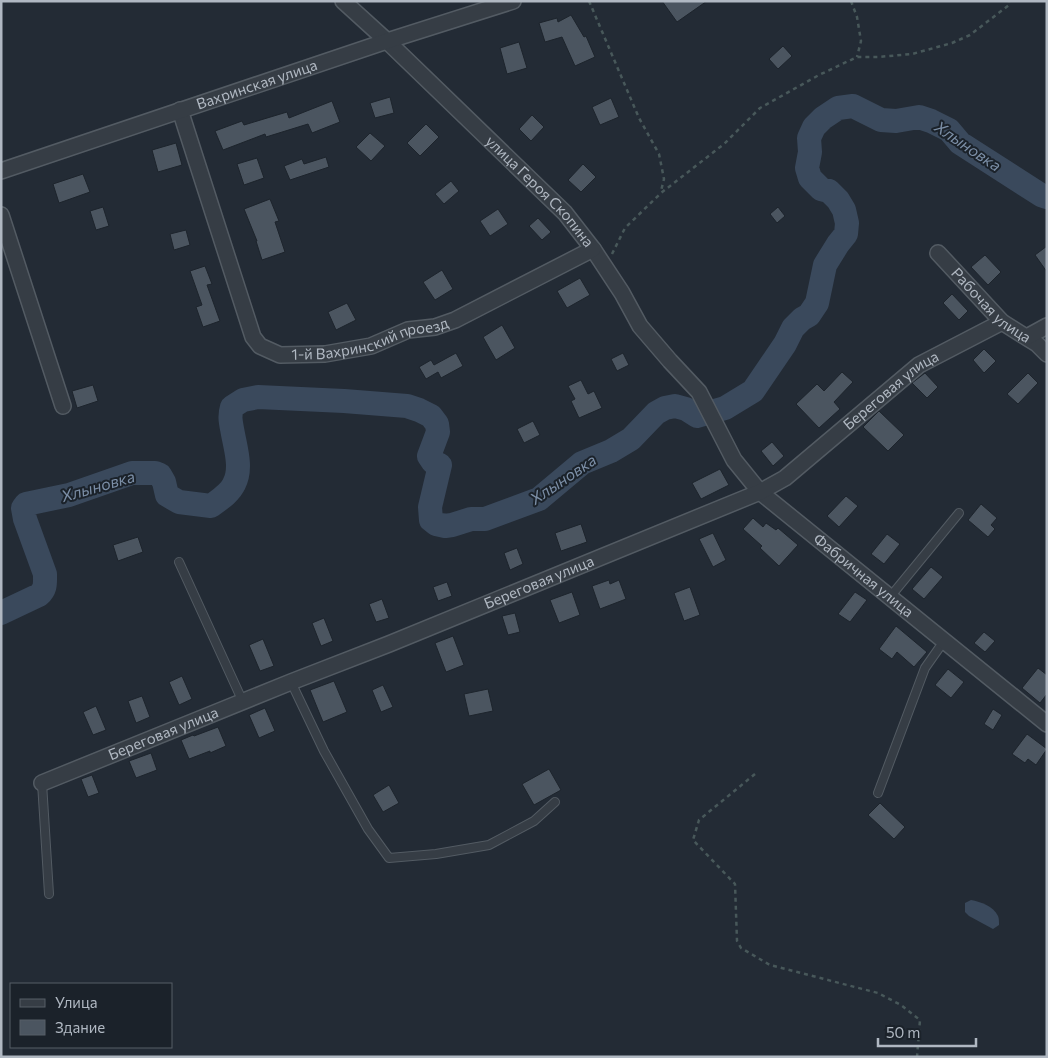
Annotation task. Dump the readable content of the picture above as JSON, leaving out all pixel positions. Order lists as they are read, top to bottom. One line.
{"streets":{"street":["Вахринская улица","улица Героя Скопина","Рабочая улица","1-й Вахринский проезд","Береговая улица","Фабричная улица"]},"crossings":[["Вахринская улица","улица Героя Скопина"],["Вахринская улица","1-й Вахринский проезд"],["улица Героя Скопина","1-й Вахринский проезд"],["улица Героя Скопина","Фабричная улица"],["Рабочая улица","Береговая улица"],["Береговая улица","Фабричная улица"]],"water":["Хлыновка"],"legend":["Улица","Здание"],"scale_bar":"50 m"}
